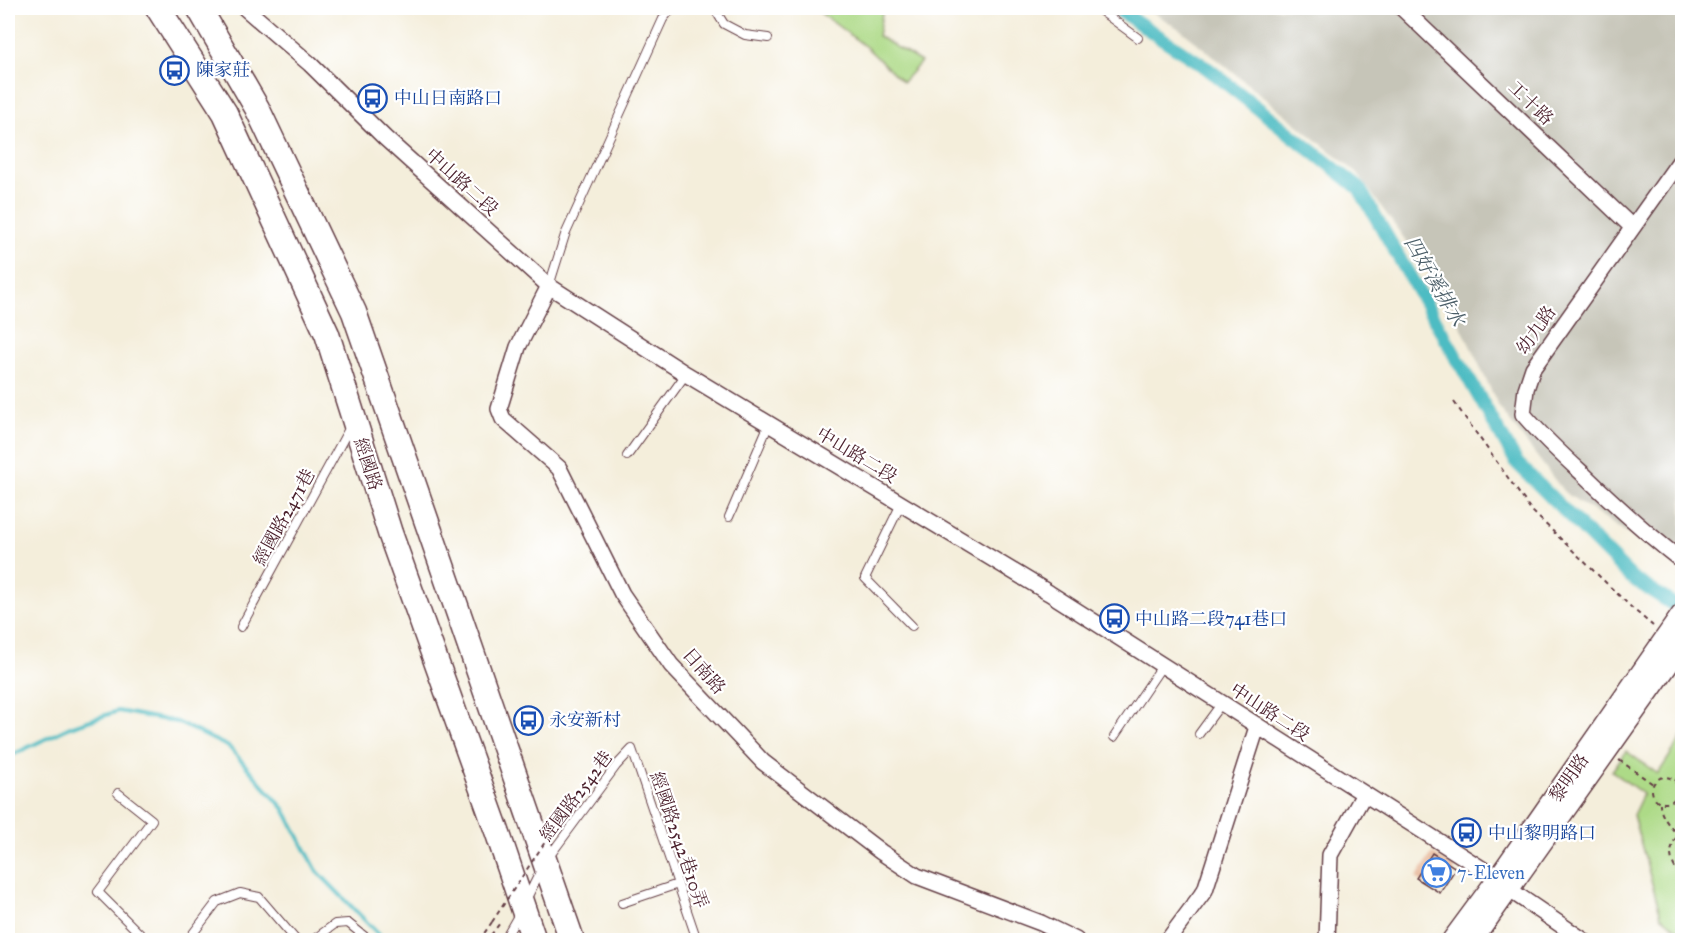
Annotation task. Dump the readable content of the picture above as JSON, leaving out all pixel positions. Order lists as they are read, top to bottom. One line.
{"streets":{"main road":["經國路"],"street":["工十路","中山路二段","幼九路","日南路","黎明路"],"lane":["經國路2471巷","經國路2542巷","經國路2542巷10弄"]},"crossings":[["工十路","幼九路"],["中山路二段","日南路"],["中山路二段","黎明路"],["經國路","經國路2471巷"],["經國路","經國路2542巷"],["經國路2542巷","經國路2542巷10弄"]],"water":["四好溪排水"],"places":{"bus stop":["陳家莊","中山日南路口","中山路二段741巷口","永安新村","中山黎明路口"],"supermarket":["7-Eleven"]}}
